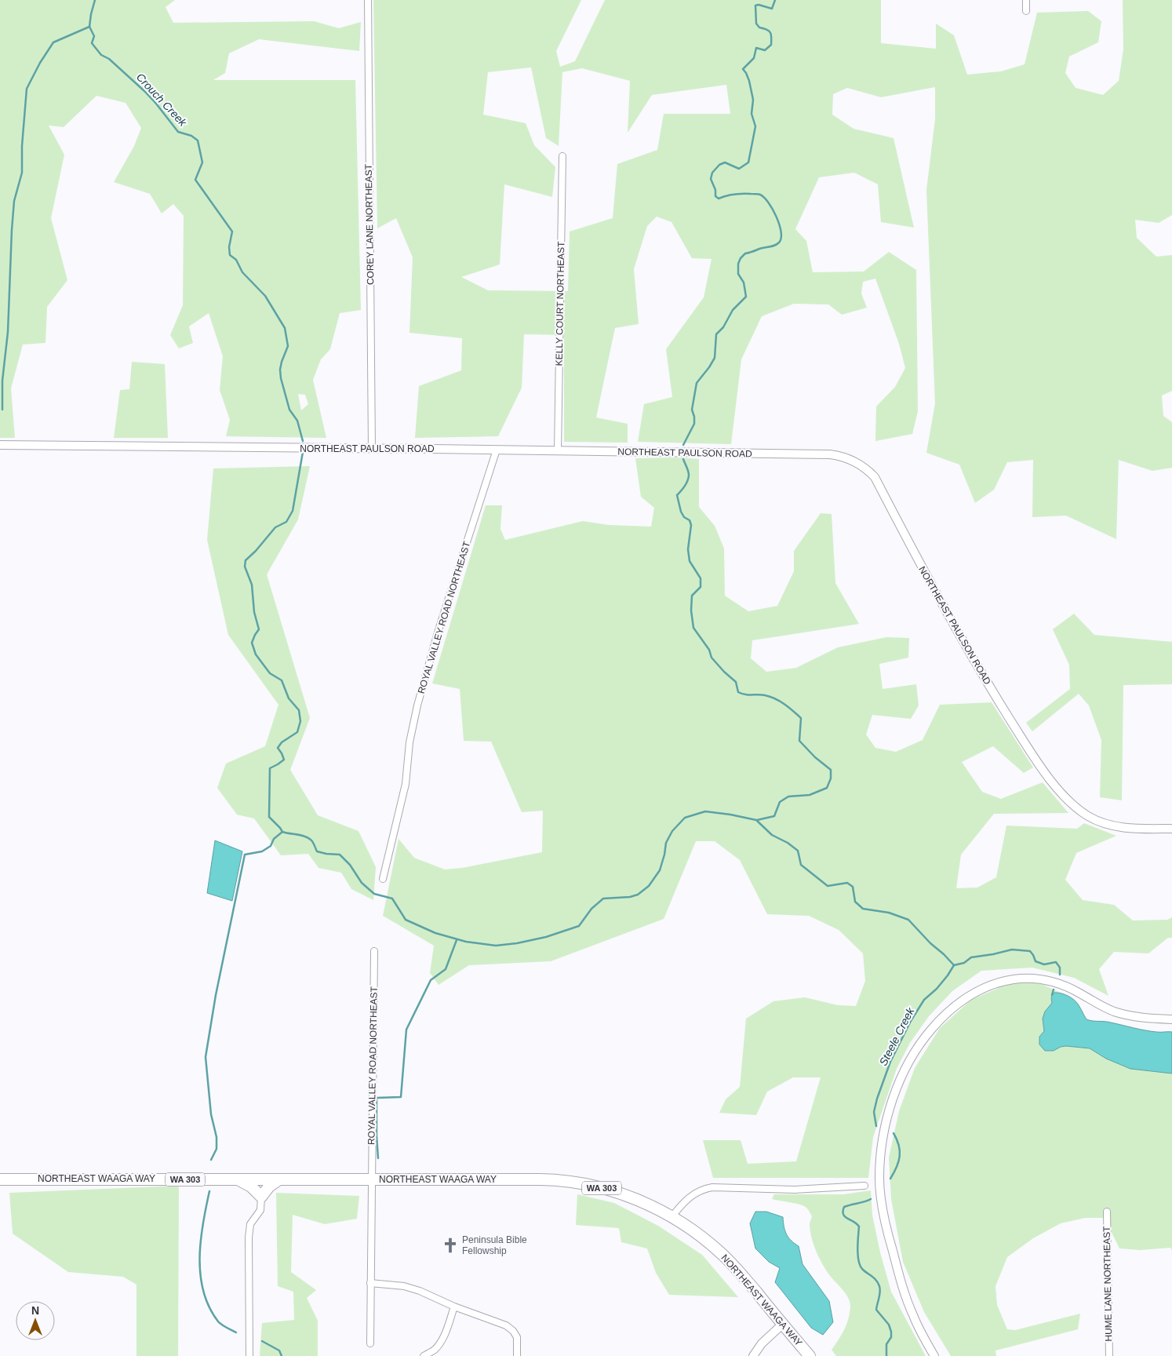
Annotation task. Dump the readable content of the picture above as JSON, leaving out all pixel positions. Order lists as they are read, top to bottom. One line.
{"streets":{"highway":["NORTHEAST WAAGA WAY","WA 303"],"street":["COREY LANE NORTHEAST","KELLY COURT NORTHEAST","NORTHEAST PAULSON ROAD","ROYAL VALLEY ROAD NORTHEAST","HUME LANE NORTHEAST"]},"crossings":[["COREY LANE NORTHEAST","NORTHEAST PAULSON ROAD"],["KELLY COURT NORTHEAST","NORTHEAST PAULSON ROAD"],["NORTHEAST PAULSON ROAD","ROYAL VALLEY ROAD NORTHEAST"],["ROYAL VALLEY ROAD NORTHEAST","NORTHEAST WAAGA WAY"]],"water":["Crouch Creek","Steele Creek"],"places":{"church":["Peninsula Bible Fellowship"]},"north":"top"}
